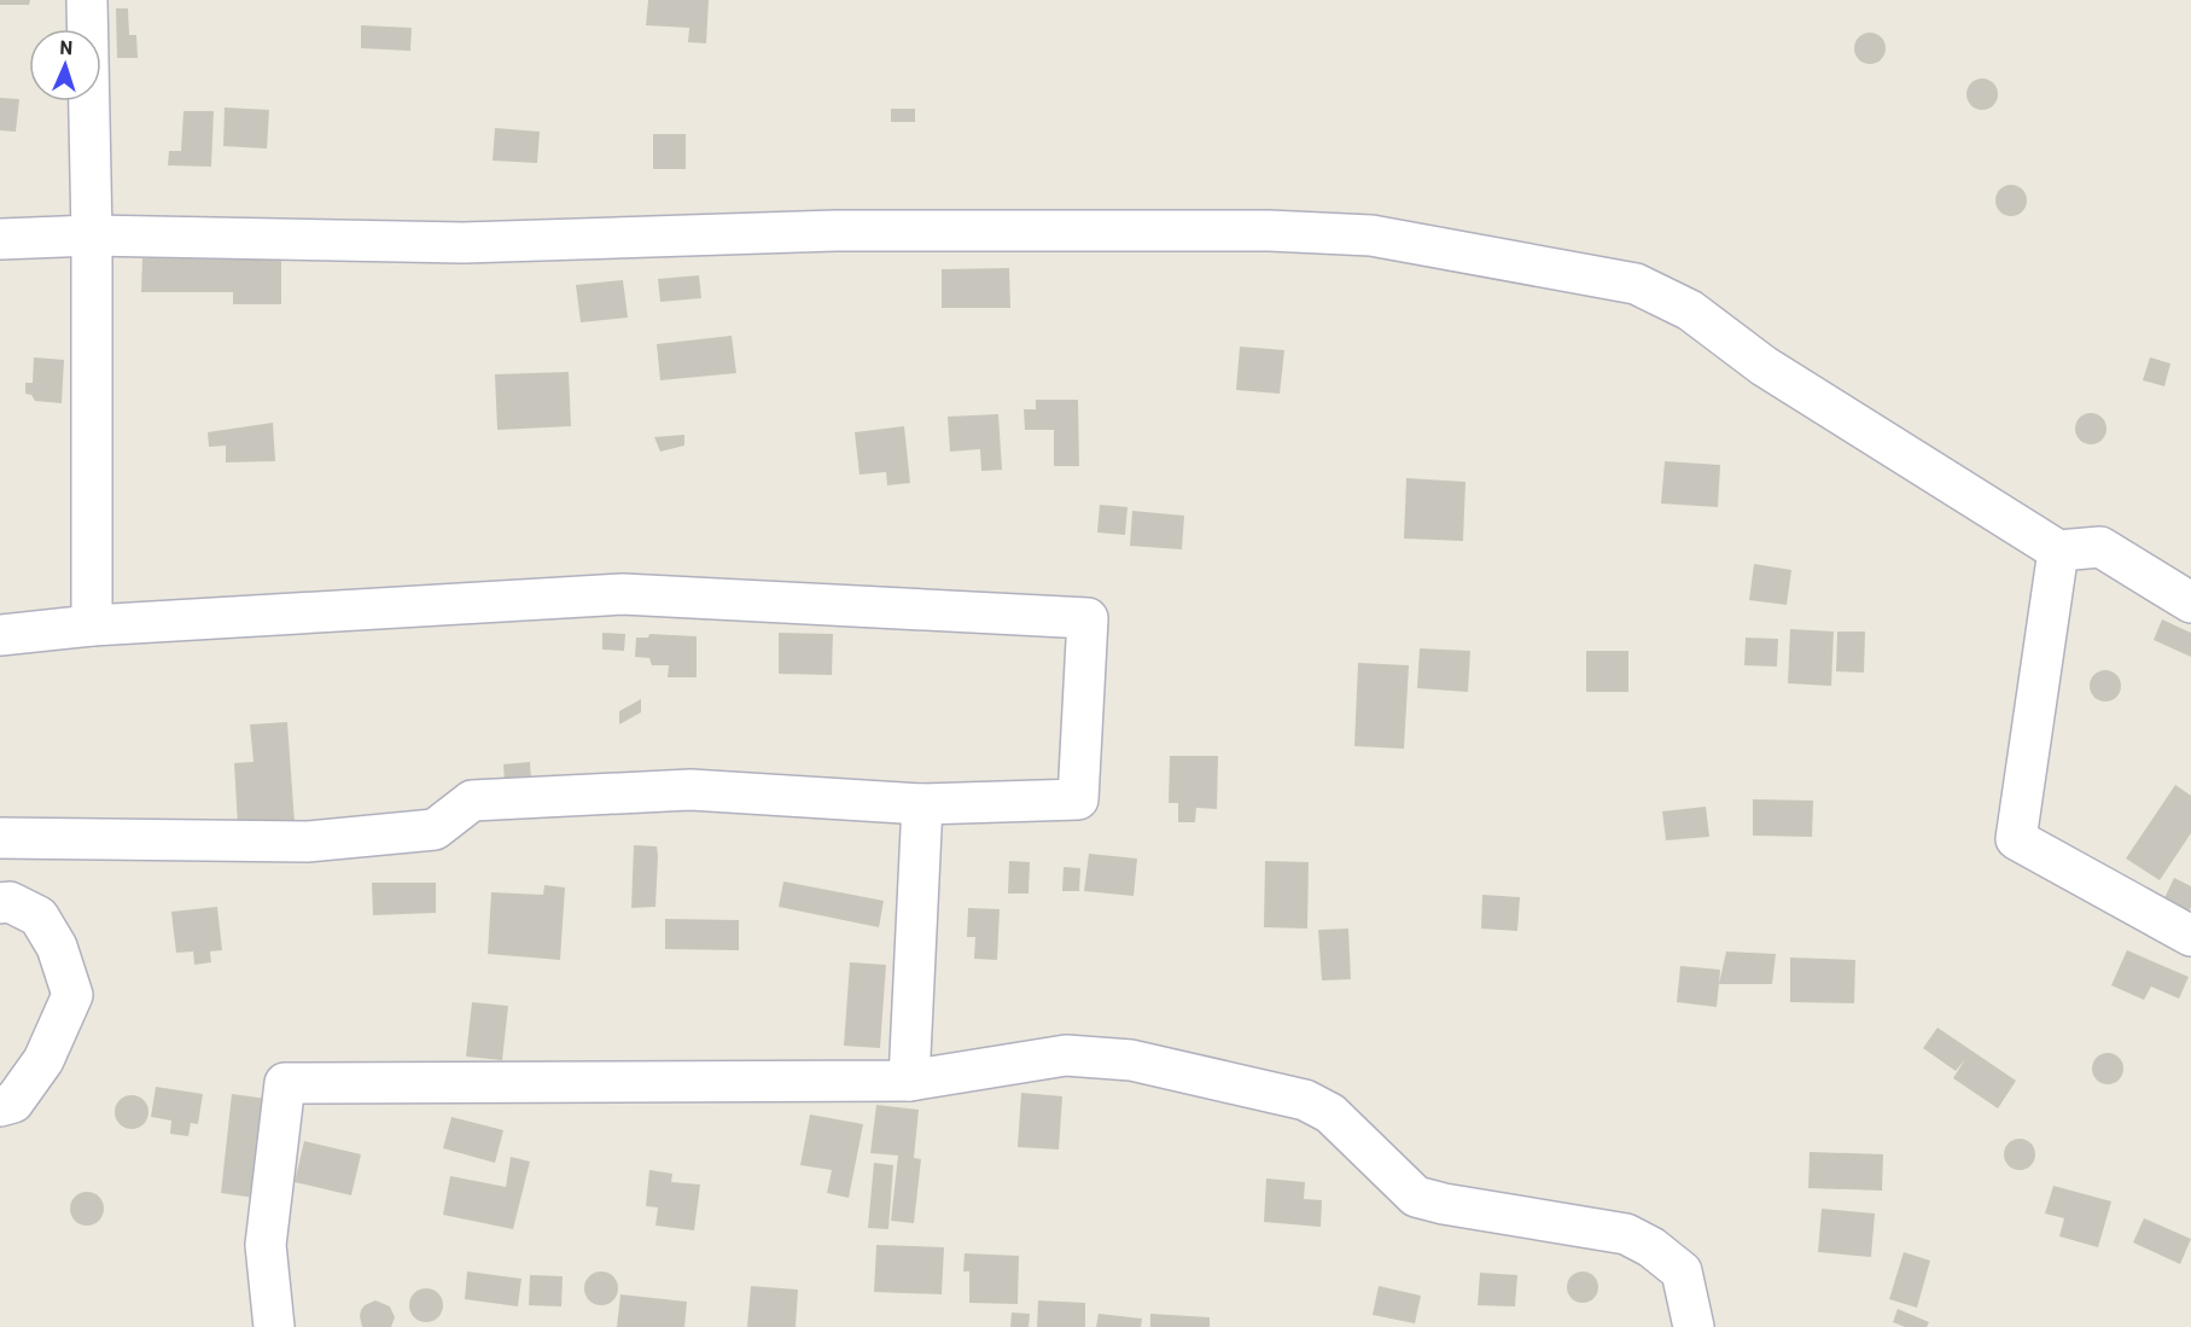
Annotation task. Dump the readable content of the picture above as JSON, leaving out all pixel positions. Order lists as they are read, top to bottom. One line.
{"north":"top"}
